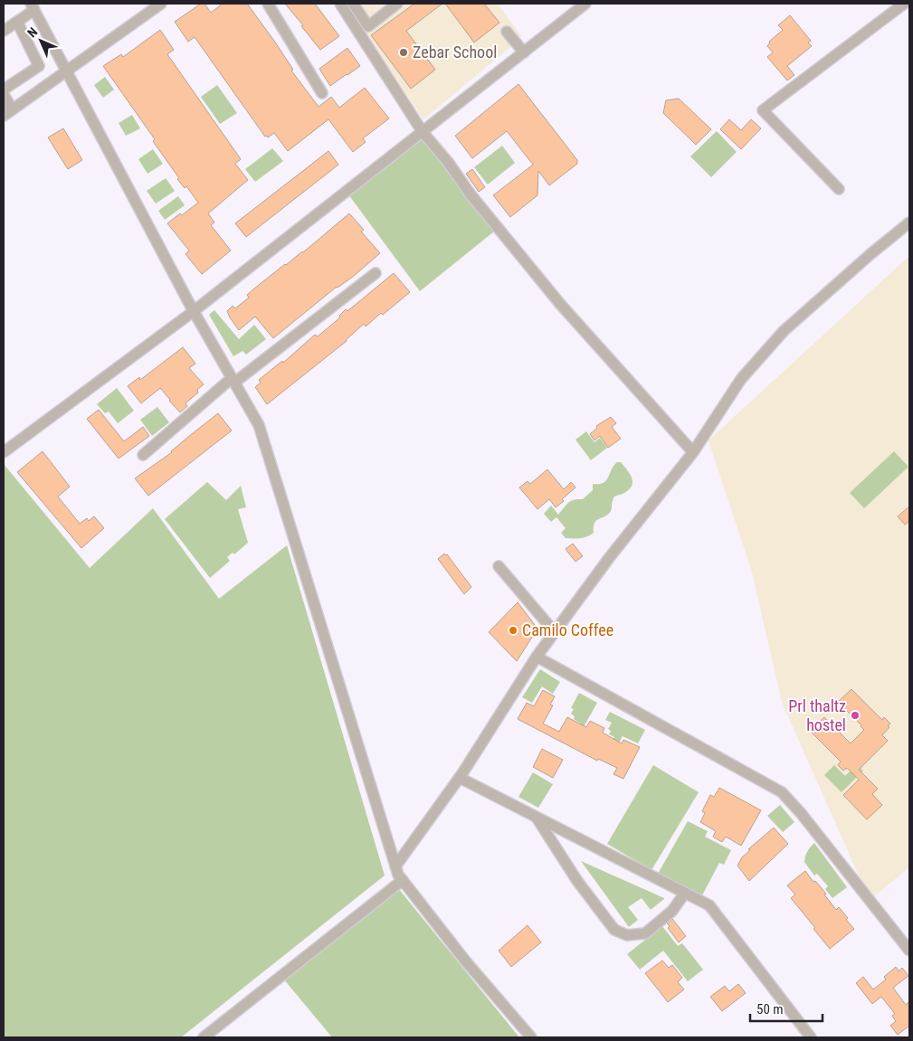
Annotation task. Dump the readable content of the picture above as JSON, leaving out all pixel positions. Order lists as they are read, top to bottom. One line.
{"places":["Zebar School","Camilo Coffee","Prl thaltz hostel"],"scale_bar":"50 m","north":"top left"}
